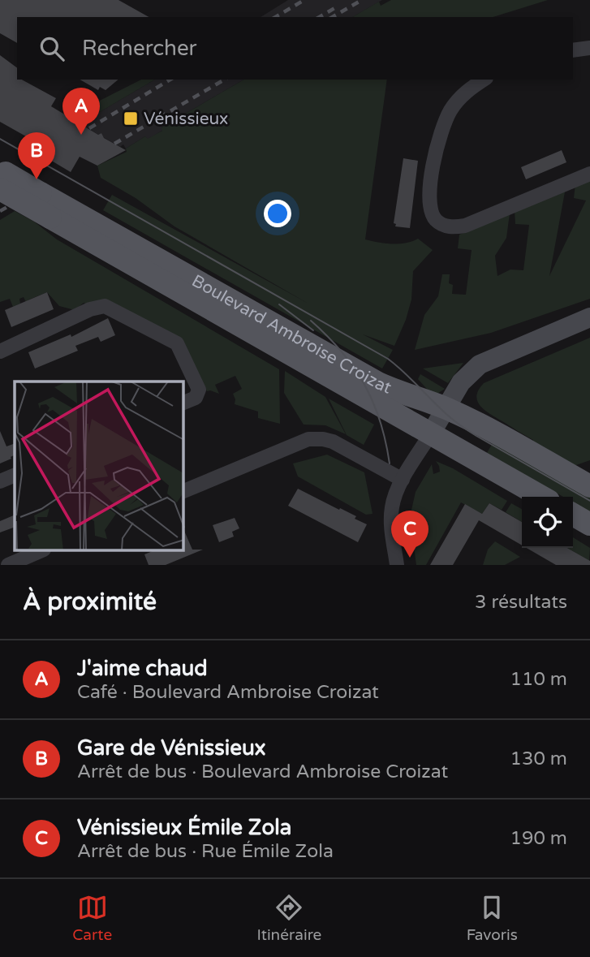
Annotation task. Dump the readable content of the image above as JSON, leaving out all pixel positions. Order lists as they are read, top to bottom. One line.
{"streets":{"main road":["Boulevard Ambroise Croizat"]},"places":{"transit":["Vénissieux"]},"page":{"search":"Rechercher","pins":["A","B","C"],"heading":["À proximité","3 résultats"],"list":[{"mark":"A","name":"J'aime chaud","note":"Café · Boulevard Ambroise Croizat","value":"110 m"},{"mark":"B","name":"Gare de Vénissieux","note":"Arrêt de bus · Boulevard Ambroise Croizat","value":"130 m"},{"mark":"C","name":"Vénissieux Émile Zola","note":"Arrêt de bus · Rue Émile Zola","value":"190 m"}],"nav":["Carte","Itinéraire","Favoris"]}}
